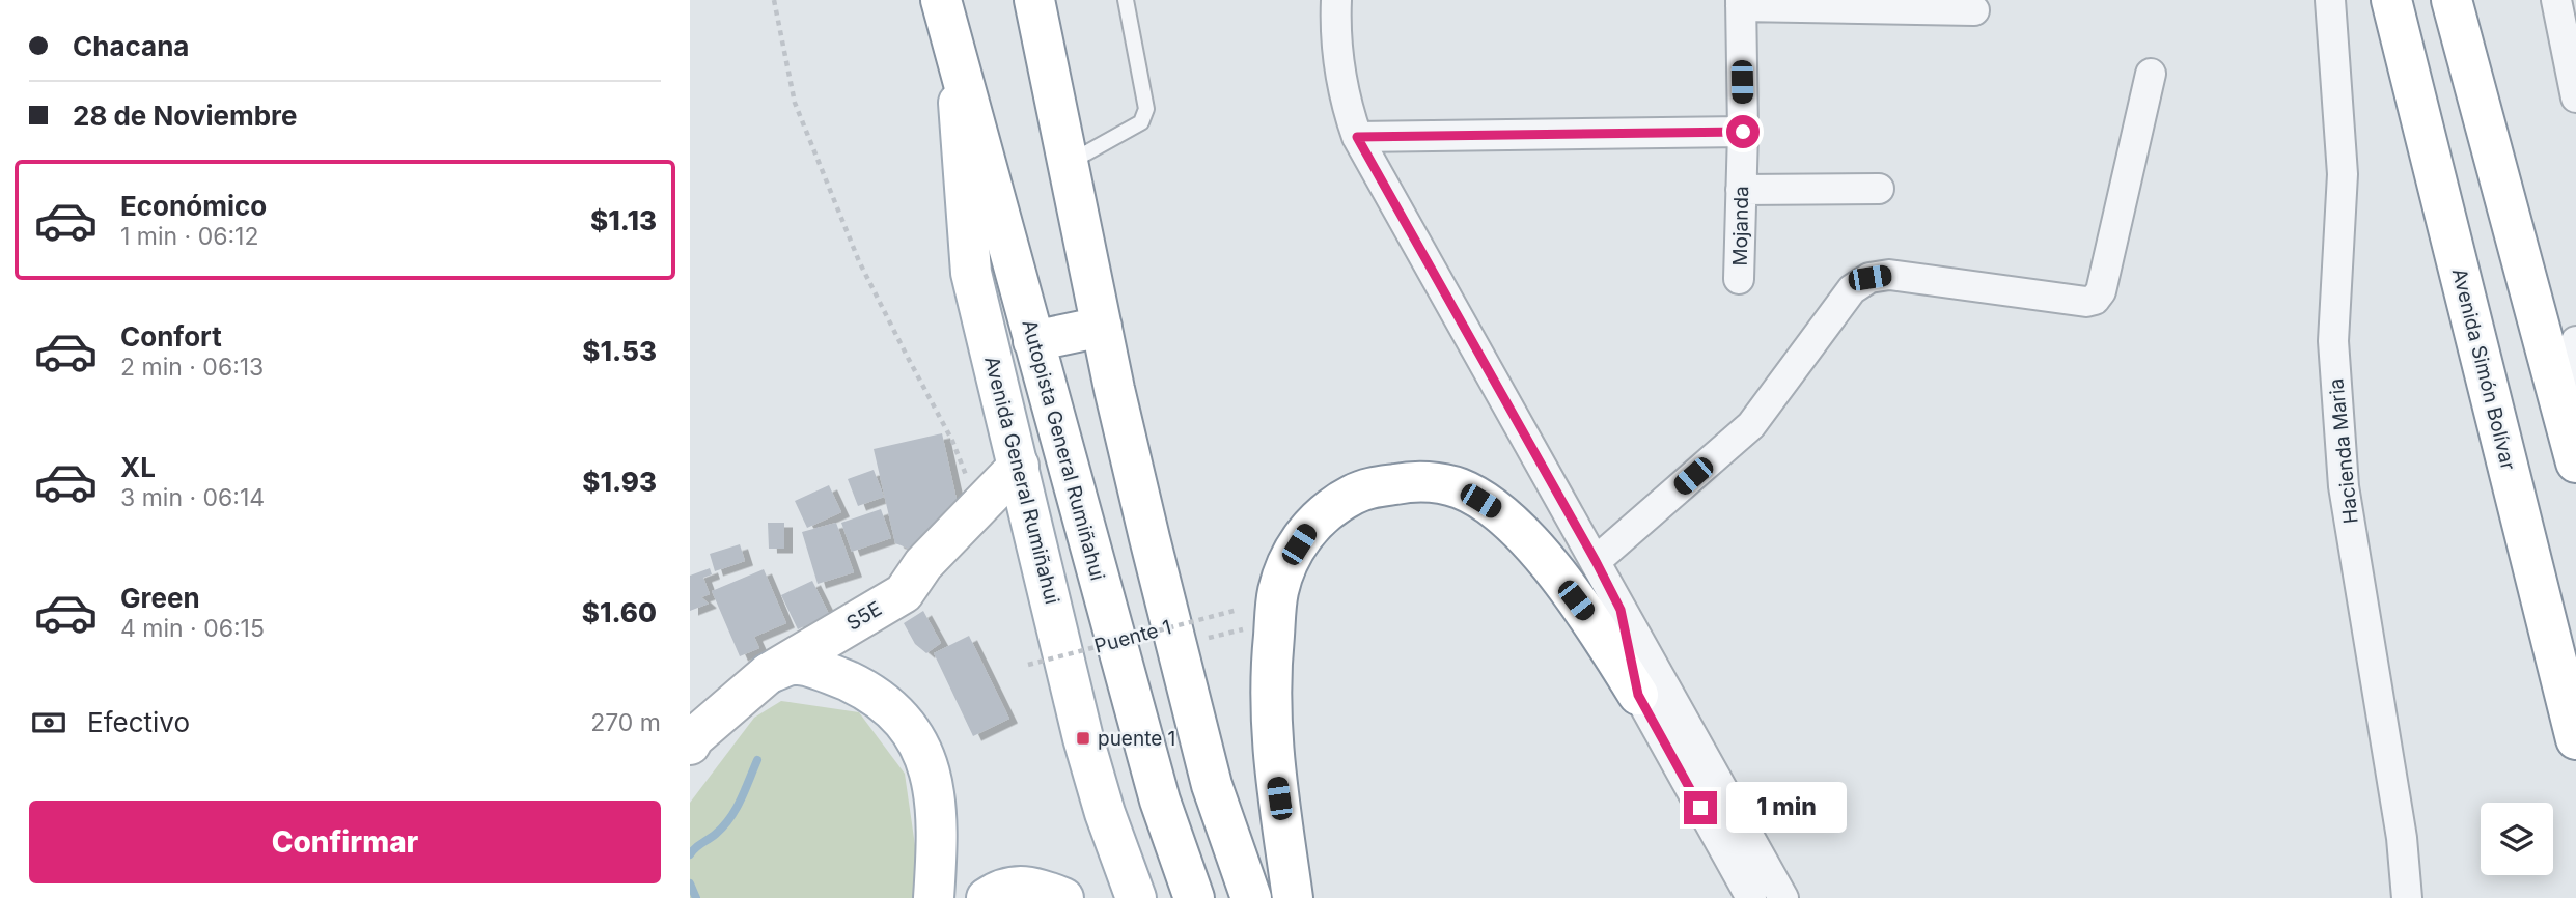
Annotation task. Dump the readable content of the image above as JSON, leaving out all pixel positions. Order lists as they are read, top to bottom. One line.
{"streets":{"main road":["Avenida Simón Bolívar","Autopista General Rumiñahui","Avenida General Rumiñahui","S5E"],"street":["Mojanda","Hacienda Maria"],"path":["Puente 1"]},"crossings":[["Autopista General Rumiñahui","Avenida General Rumiñahui"],["Avenida General Rumiñahui","S5E"]],"places":{"transit":["puente 1"]},"page":{"banner":["Chacana","28 de Noviembre"],"list":[{"name":"Económico","note":"1 min · 06:12","value":"$1.13"},{"name":"Confort","note":"2 min · 06:13","value":"$1.53"},{"name":"XL","note":"3 min · 06:14","value":"$1.93"},{"name":"Green","note":"4 min · 06:15","value":"$1.60"}],"pay":["Efectivo","270 m"],"bubble":"1 min","buttons":"Confirmar"}}
